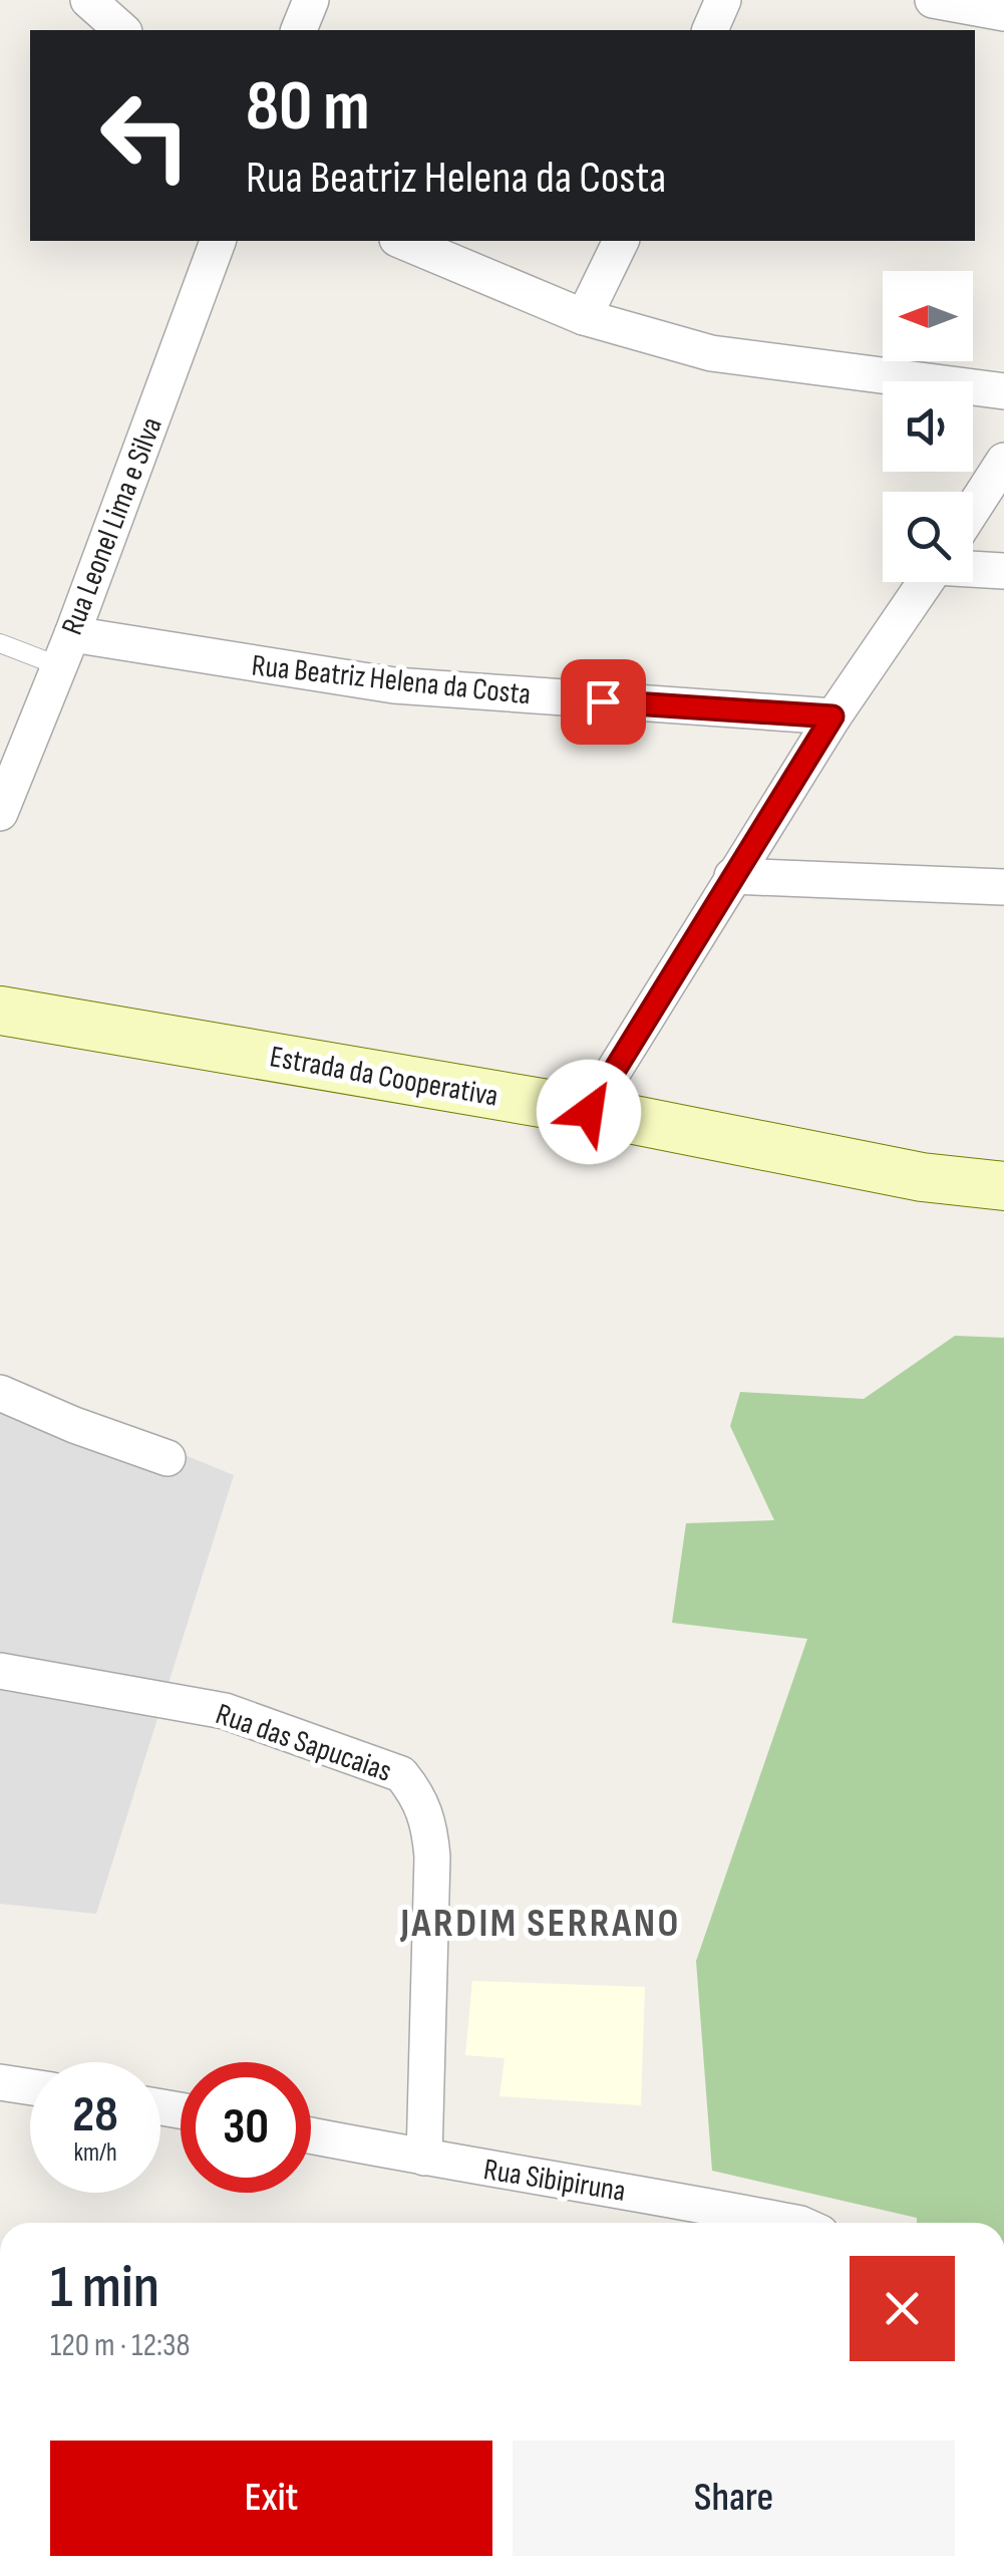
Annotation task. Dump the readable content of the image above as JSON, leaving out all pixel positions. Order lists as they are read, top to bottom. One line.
{"streets":{"main road":["Estrada da Cooperativa"],"street":["Rua Leonel Lima e Silva","Rua Beatriz Helena da Costa","Rua das Sapucaias","Rua Sibipiruna"]},"crossings":[["Rua Leonel Lima e Silva","Rua Beatriz Helena da Costa"],["Rua das Sapucaias","Rua Sibipiruna"]],"districts":["JARDIM SERRANO"],"north":"left","page":{"turn":["80 m","Rua Beatriz Helena da Costa"],"speed":"28 km/h","limit":"30","heading":["1 min","120 m · 12:38"],"buttons":["Exit","Share"]}}
